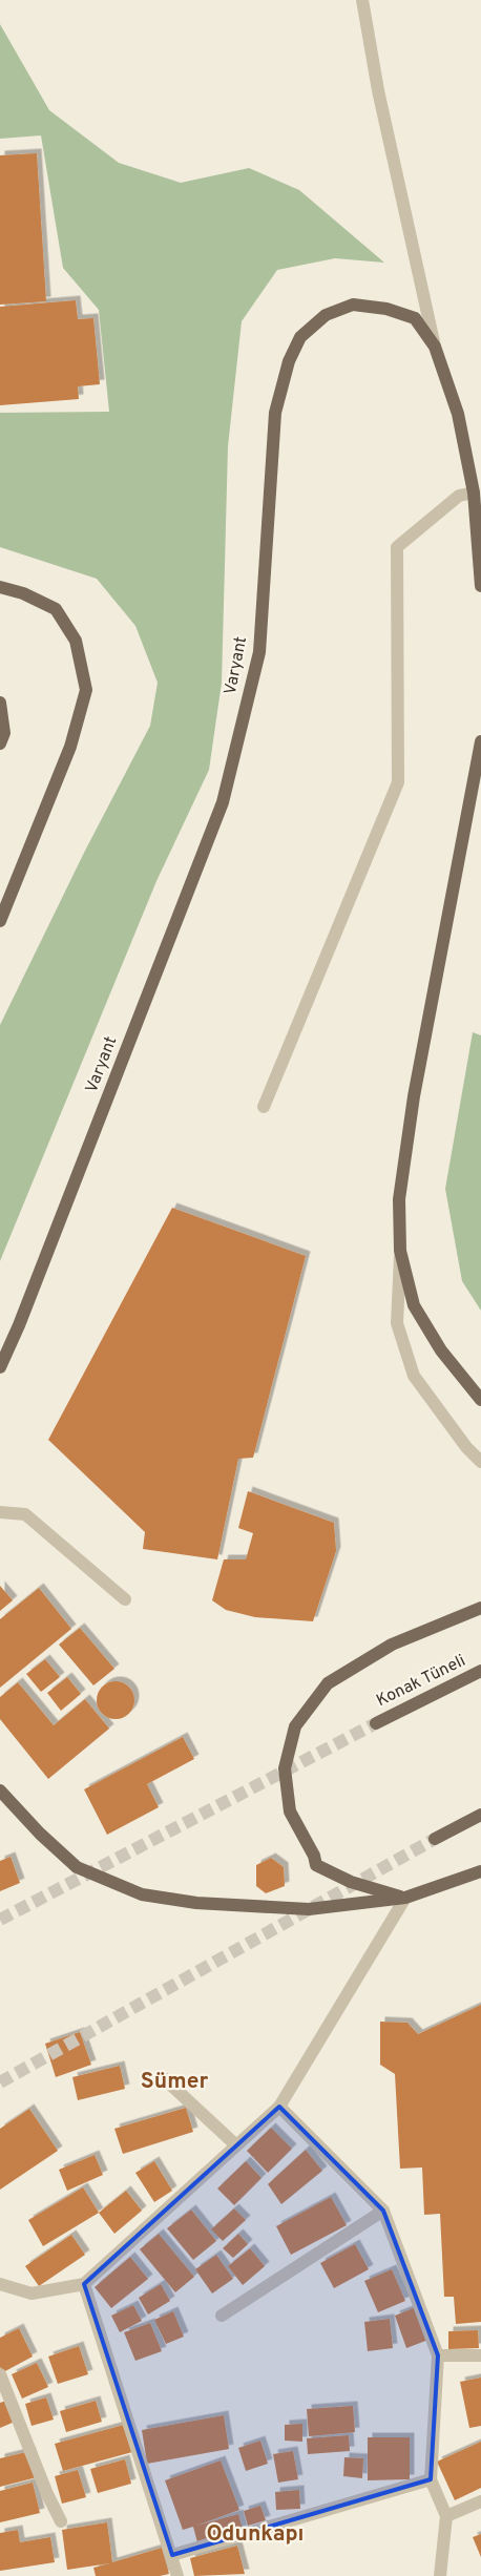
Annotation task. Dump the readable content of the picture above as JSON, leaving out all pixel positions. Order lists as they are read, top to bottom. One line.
{"streets":{"main road":["Varyant","Konak Tüneli"]},"districts":["Sümer","Odunkapı"]}
